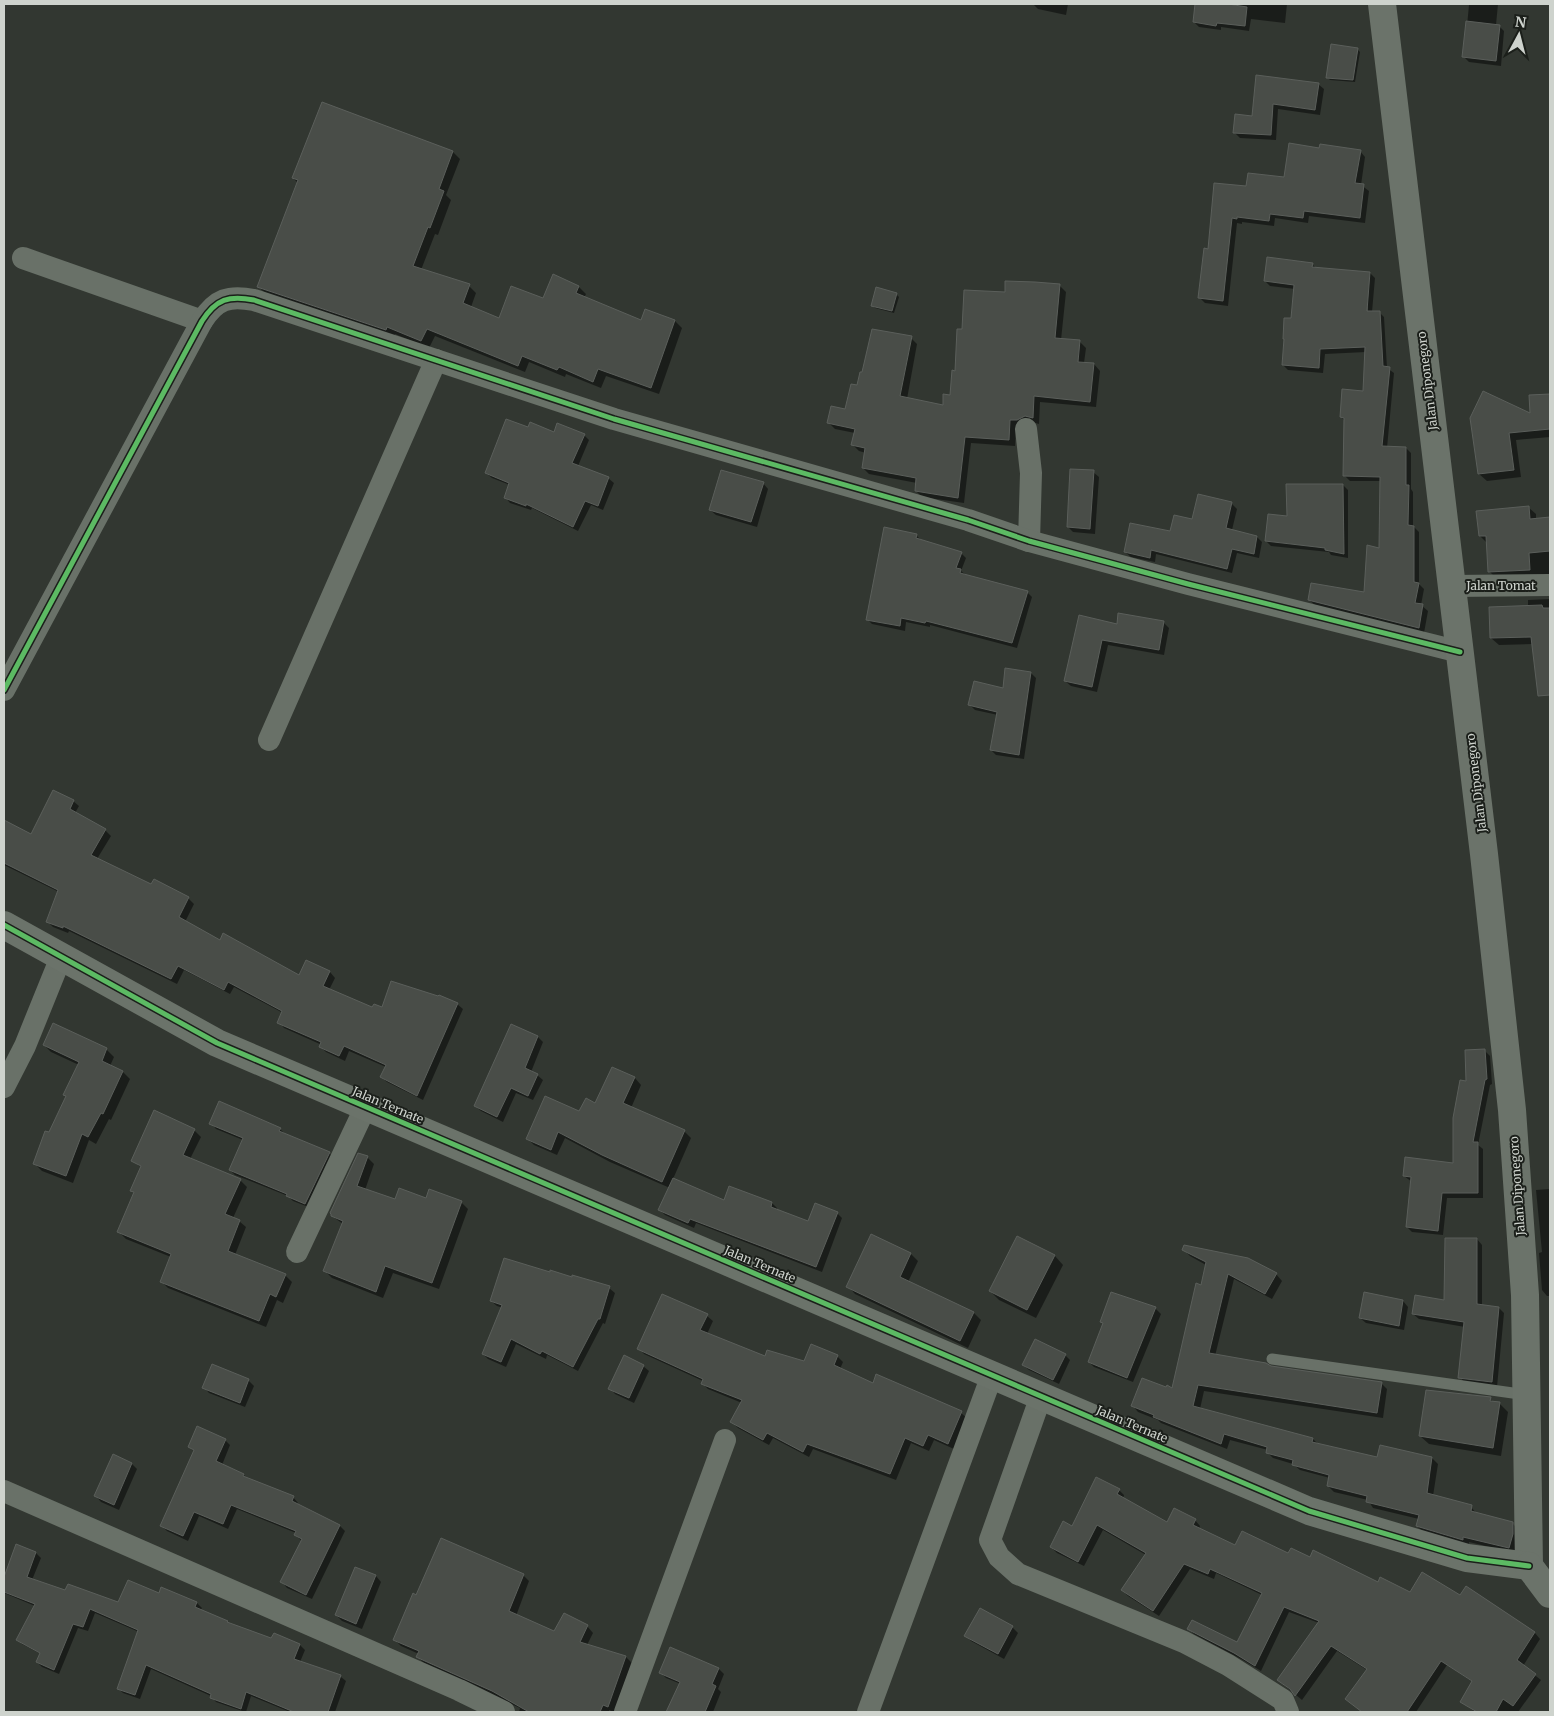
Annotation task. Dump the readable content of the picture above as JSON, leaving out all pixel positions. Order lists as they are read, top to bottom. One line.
{"streets":{"street":["Jalan Diponegoro","Jalan Tomat","Jalan Ternate"]},"crossings":[["Jalan Diponegoro","Jalan Tomat"],["Jalan Diponegoro","Jalan Ternate"]],"north":"top"}
